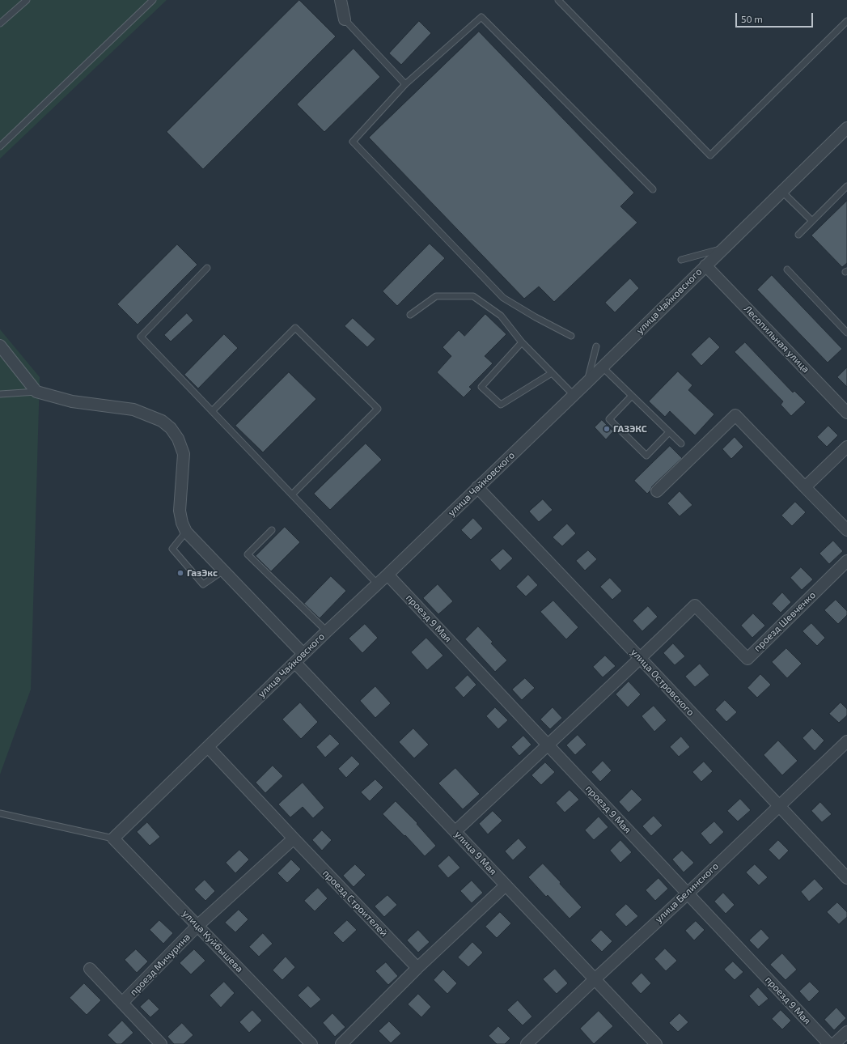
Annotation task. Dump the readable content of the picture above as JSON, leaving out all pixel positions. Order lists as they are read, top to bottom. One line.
{"streets":{"street":["улица Чайковского","Лесопильная улица","проезд 9 Мая","проезд Шевченко","улица Островского","улица 9 Мая","улица Белинского","проезд Строителей","улица Куйбышева","проезд Мичурина"]},"crossings":[["улица Чайковского","Лесопильная улица"],["улица Чайковского","проезд 9 Мая"],["улица Чайковского","улица Островского"],["улица Чайковского","улица 9 Мая"],["улица Чайковского","проезд Строителей"],["улица Чайковского","улица Куйбышева"],["проезд 9 Мая","улица Белинского"],["проезд Шевченко","улица Островского"],["улица Островского","улица Белинского"],["улица 9 Мая","улица Белинского"],["улица Куйбышева","проезд Мичурина"]],"places":["ГАЗЭКС","ГазЭкс"],"scale_bar":"50 m"}
